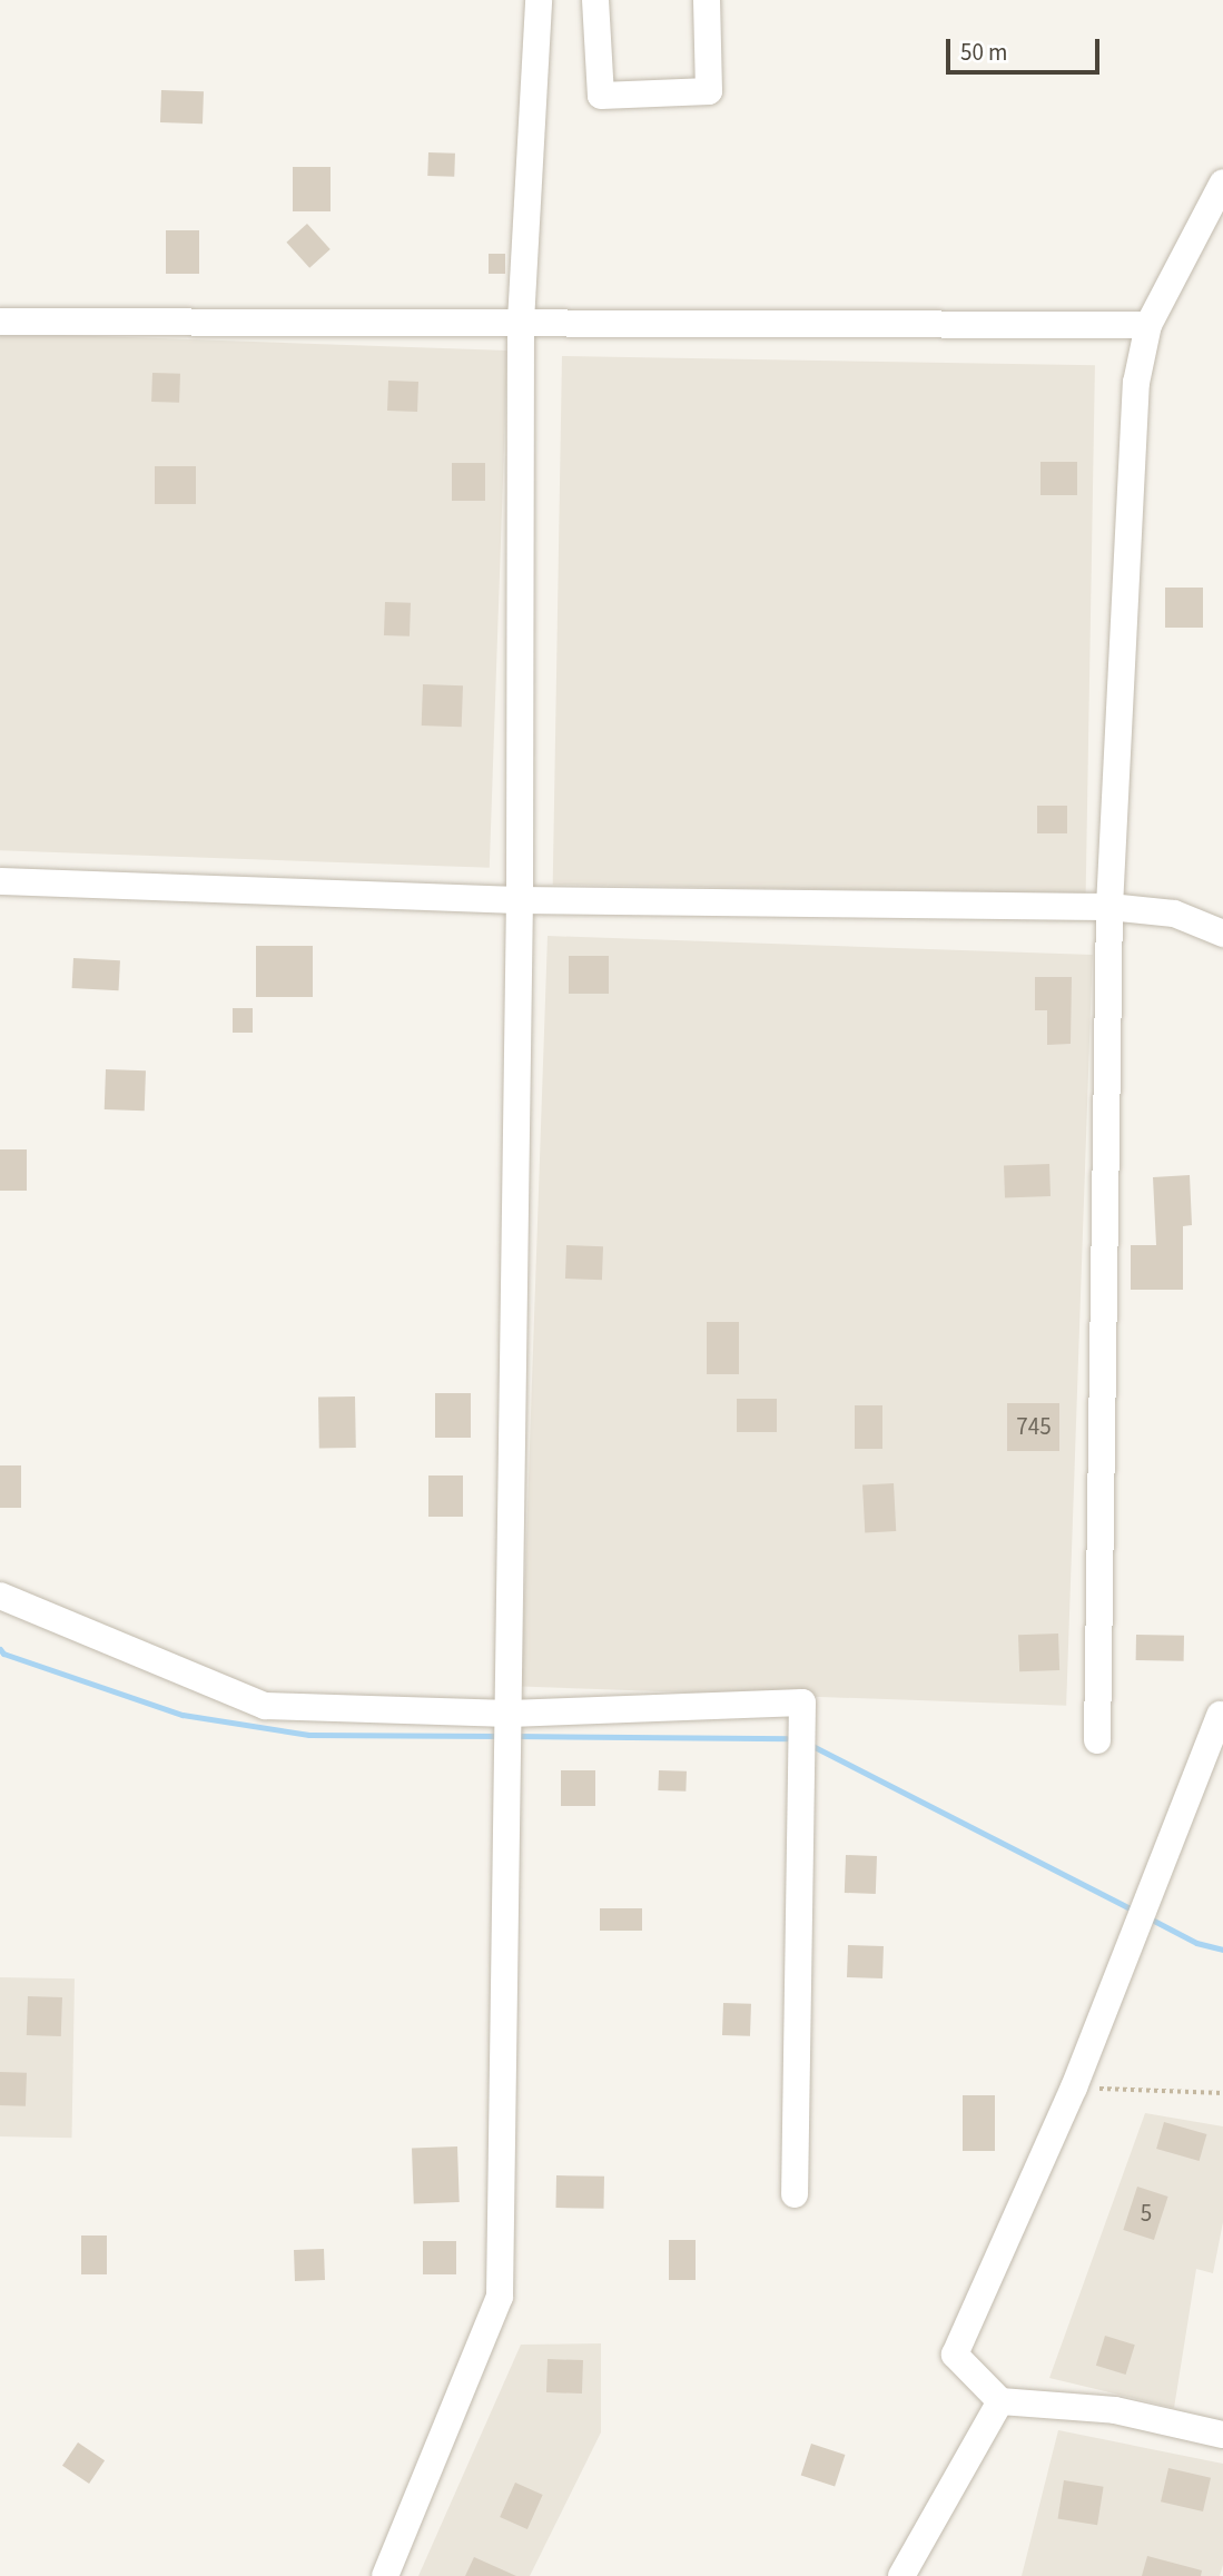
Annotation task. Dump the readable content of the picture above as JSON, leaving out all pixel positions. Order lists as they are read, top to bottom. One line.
{"house_numbers":["745","5"],"scale_bar":"50 m"}
